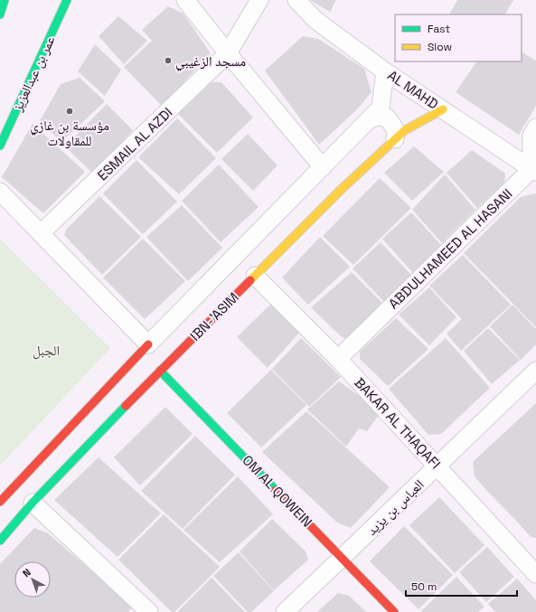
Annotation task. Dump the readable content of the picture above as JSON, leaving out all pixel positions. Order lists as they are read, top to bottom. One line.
{"streets":{"street":["عمر بن عبدالعزيز","AL MAHD","ESMAIL AL AZDI","ABDULHAMEED AL HASANI","IBN-'ASIM","BAKAR AL THAQAFI","OM AL QOWEIN","العباس بن يزيد"]},"crossings":[["AL MAHD","ABDULHAMEED AL HASANI"],["AL MAHD","IBN-'ASIM"],["ABDULHAMEED AL HASANI","BAKAR AL THAQAFI"],["IBN-'ASIM","BAKAR AL THAQAFI"],["IBN-'ASIM","OM AL QOWEIN"],["BAKAR AL THAQAFI","العباس بن يزيد"],["OM AL QOWEIN","العباس بن يزيد"]],"parks":["الجبل"],"places":["مسجد الزغيبي","مؤسسة بن غازي للمقاولات"],"legend":["Fast","Slow"],"scale_bar":"50 m","north":"top left"}
